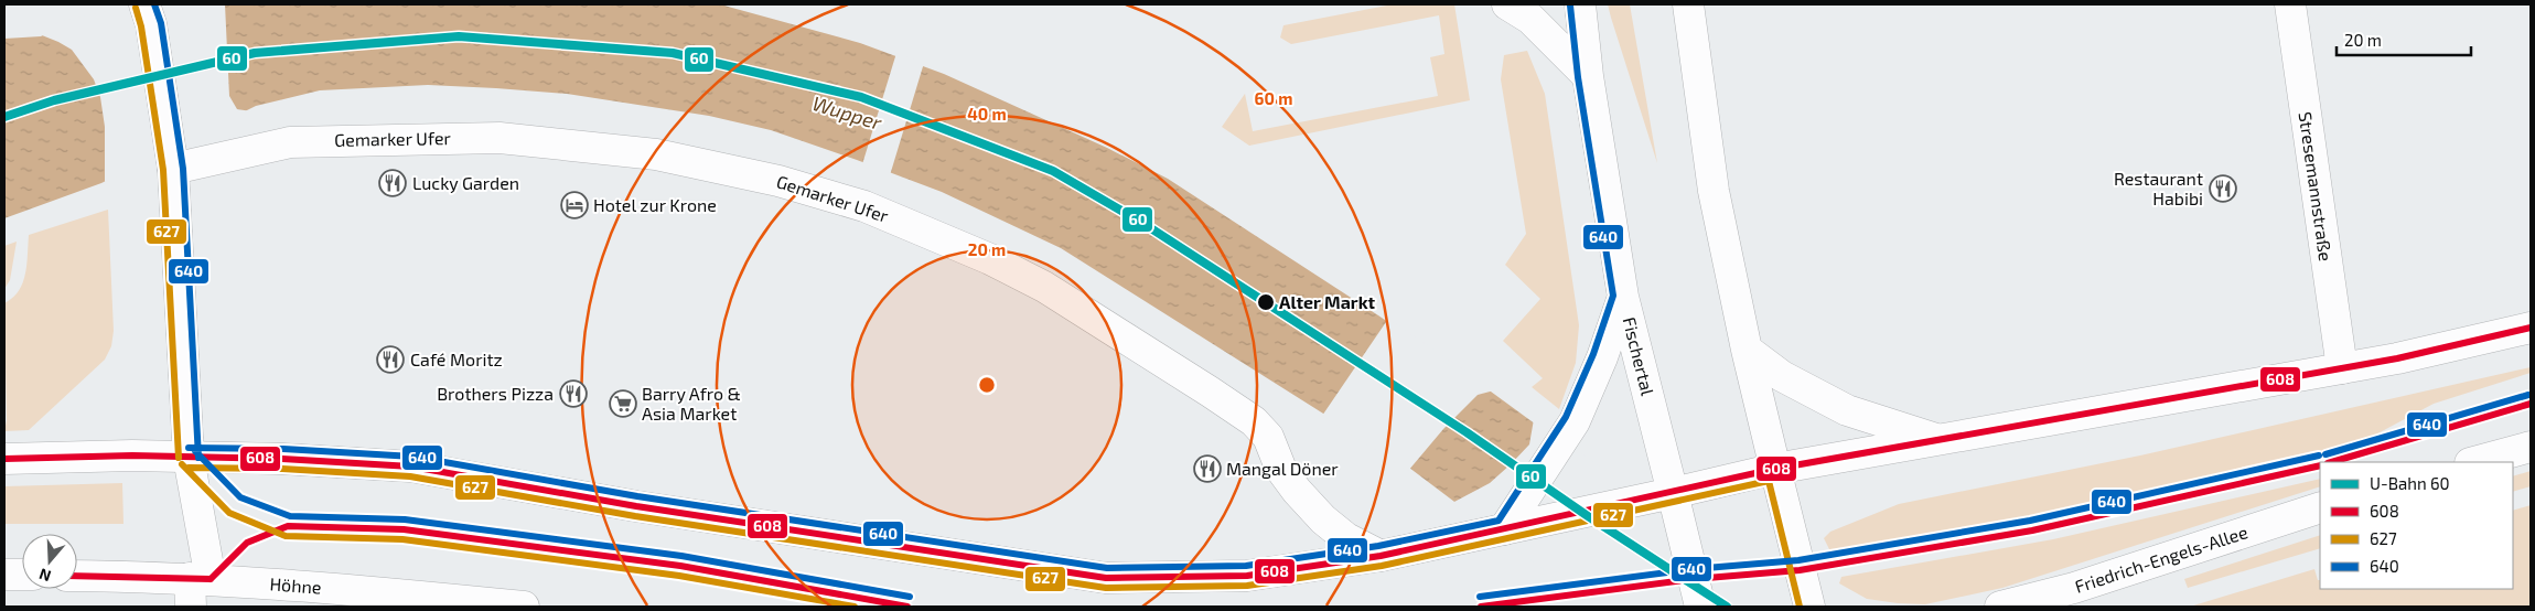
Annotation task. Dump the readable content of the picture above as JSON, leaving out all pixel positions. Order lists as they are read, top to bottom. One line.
{"streets":{"main road":["Gemarker Ufer","Stresemannstraße","Fischertal","Friedrich-Engels-Allee","Höhne"]},"water":["Wupper"],"places":{"restaurant":["Lucky Garden","Restaurant Habibi","Café Moritz","Brothers Pizza","Mangal Döner"],"hotel":["Hotel zur Krone"],"other":["Alter Markt"],"supermarket":["Barry Afro & Asia Market"]},"lines":["transit line 640","transit line 627","metro line 60","transit line 608"],"legend":["U-Bahn 60","608","627","640"],"scale_bar":"20 m","north":"bottom","rings":["60 m","40 m","20 m"]}
